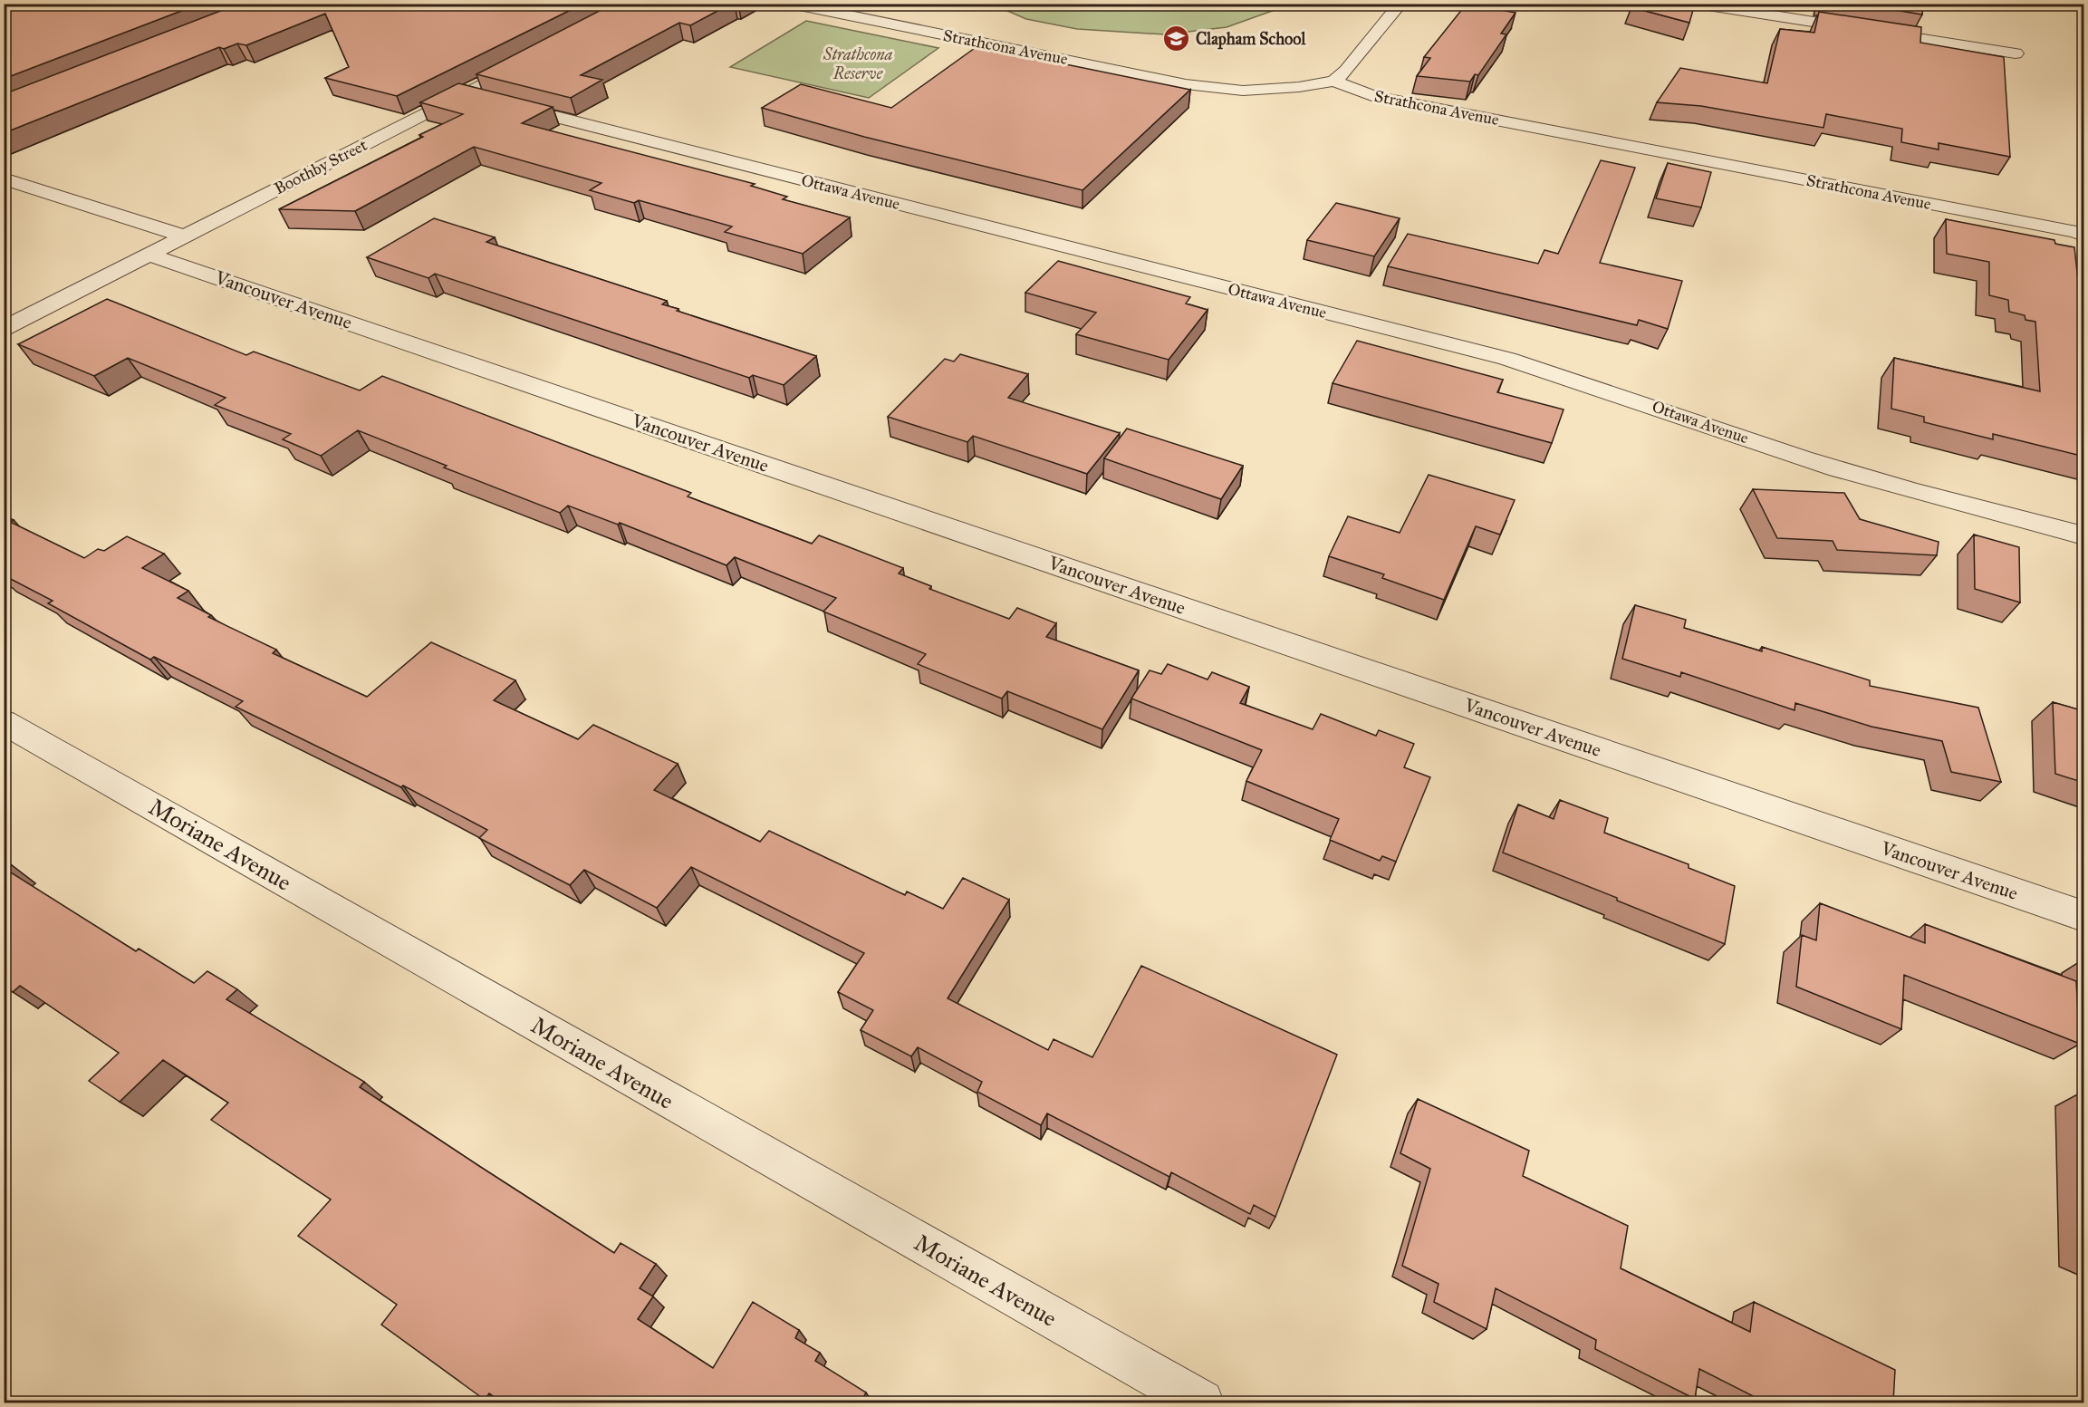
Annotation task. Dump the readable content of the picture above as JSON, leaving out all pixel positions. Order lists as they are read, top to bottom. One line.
{"streets":{"street":["Strathcona Avenue","Boothby Street","Ottawa Avenue","Vancouver Avenue","Moriane Avenue"]},"crossings":[["Boothby Street","Ottawa Avenue"],["Boothby Street","Vancouver Avenue"]],"parks":["Strathcona Reserve"],"places":{"school or university":["Clapham School"]}}
